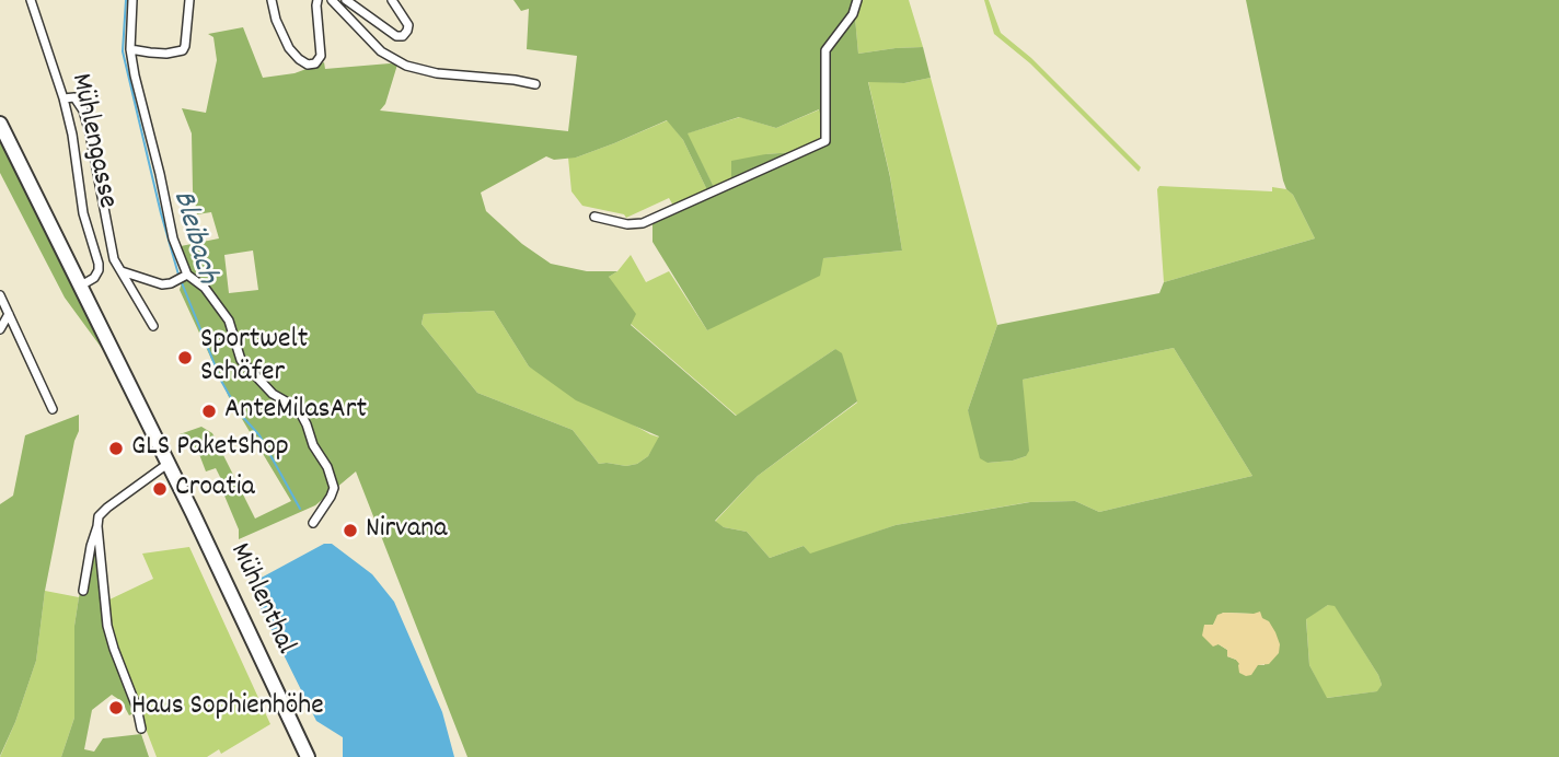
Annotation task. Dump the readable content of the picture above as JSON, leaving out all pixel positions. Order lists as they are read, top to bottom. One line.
{"streets":{"main road":["Mühlenthal"],"street":["Mühlengasse"]},"crossings":[["Mühlengasse","Mühlenthal"]],"water":["Bleibach"],"places":["Sportwelt Schäfer","AnteMilasArt","GLS PaketShop","Croatia","Nirvana","Haus Sophienhöhe"]}
